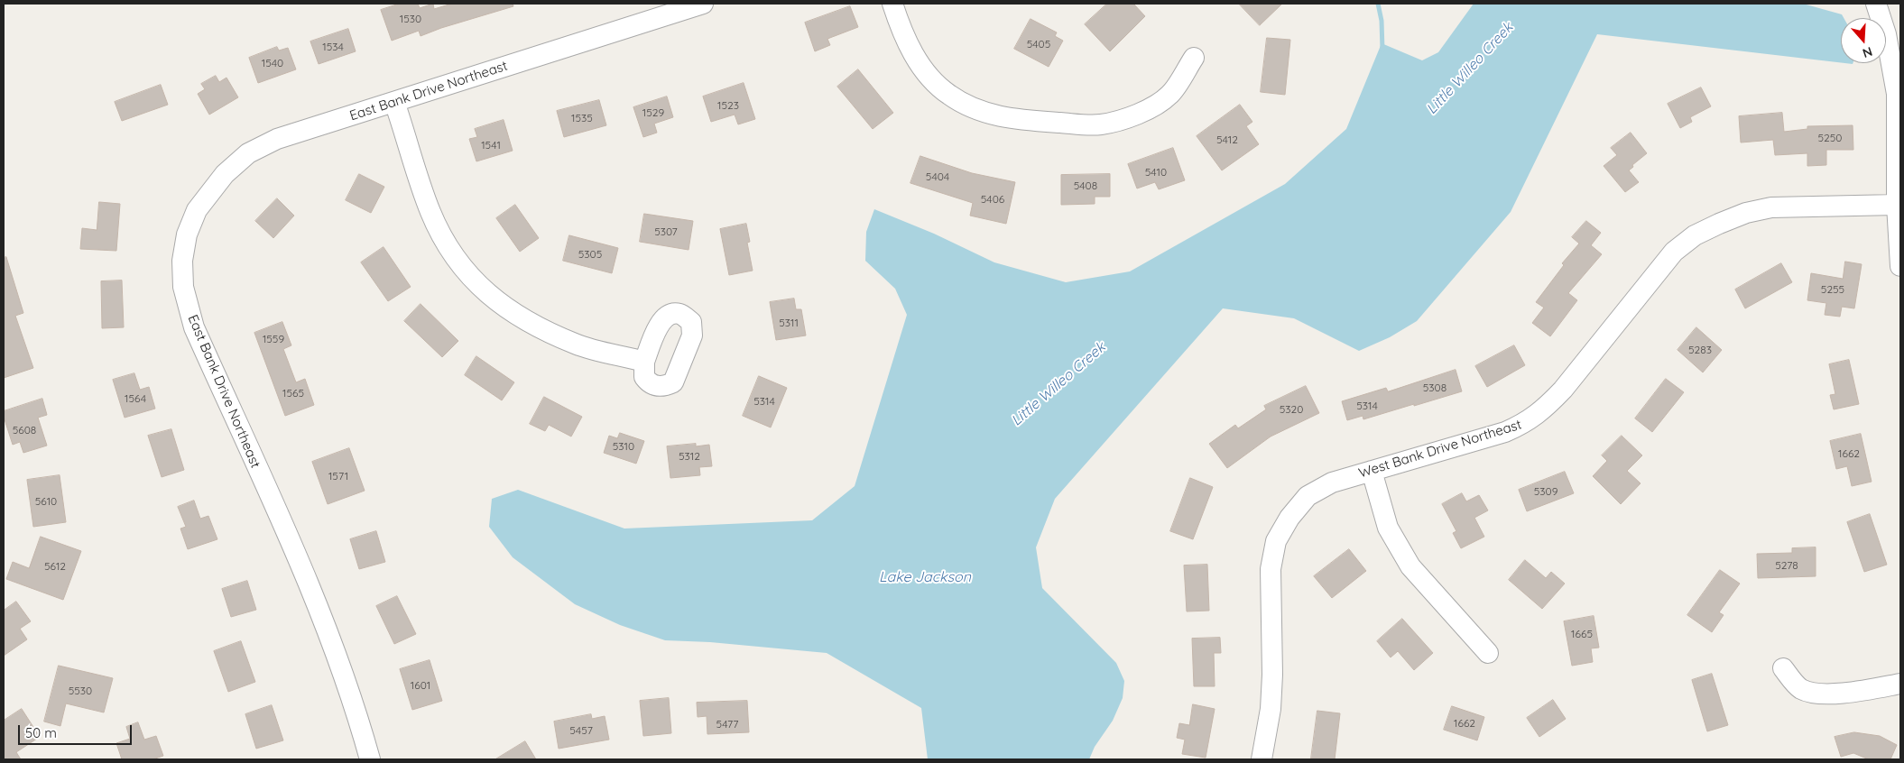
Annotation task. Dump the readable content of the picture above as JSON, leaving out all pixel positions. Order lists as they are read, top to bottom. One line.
{"streets":{"street":["East Bank Drive Northeast","West Bank Drive Northeast"]},"water":["Little Willeo Creek","Lake Jackson"],"house_numbers":["1530","5405","1534","1540","1523","1529","1535","5250","5412","1541","5410","5404","5408","5406","5307","5305","5255","5311","1559","5283","5308","1565","1564","5314","5314","5320","5608","5310","1662","5312","1571","5309","5610","5278","5612","1665","1601","5530","1662","5477","5457"],"scale_bar":"50 m","north":"bottom"}
